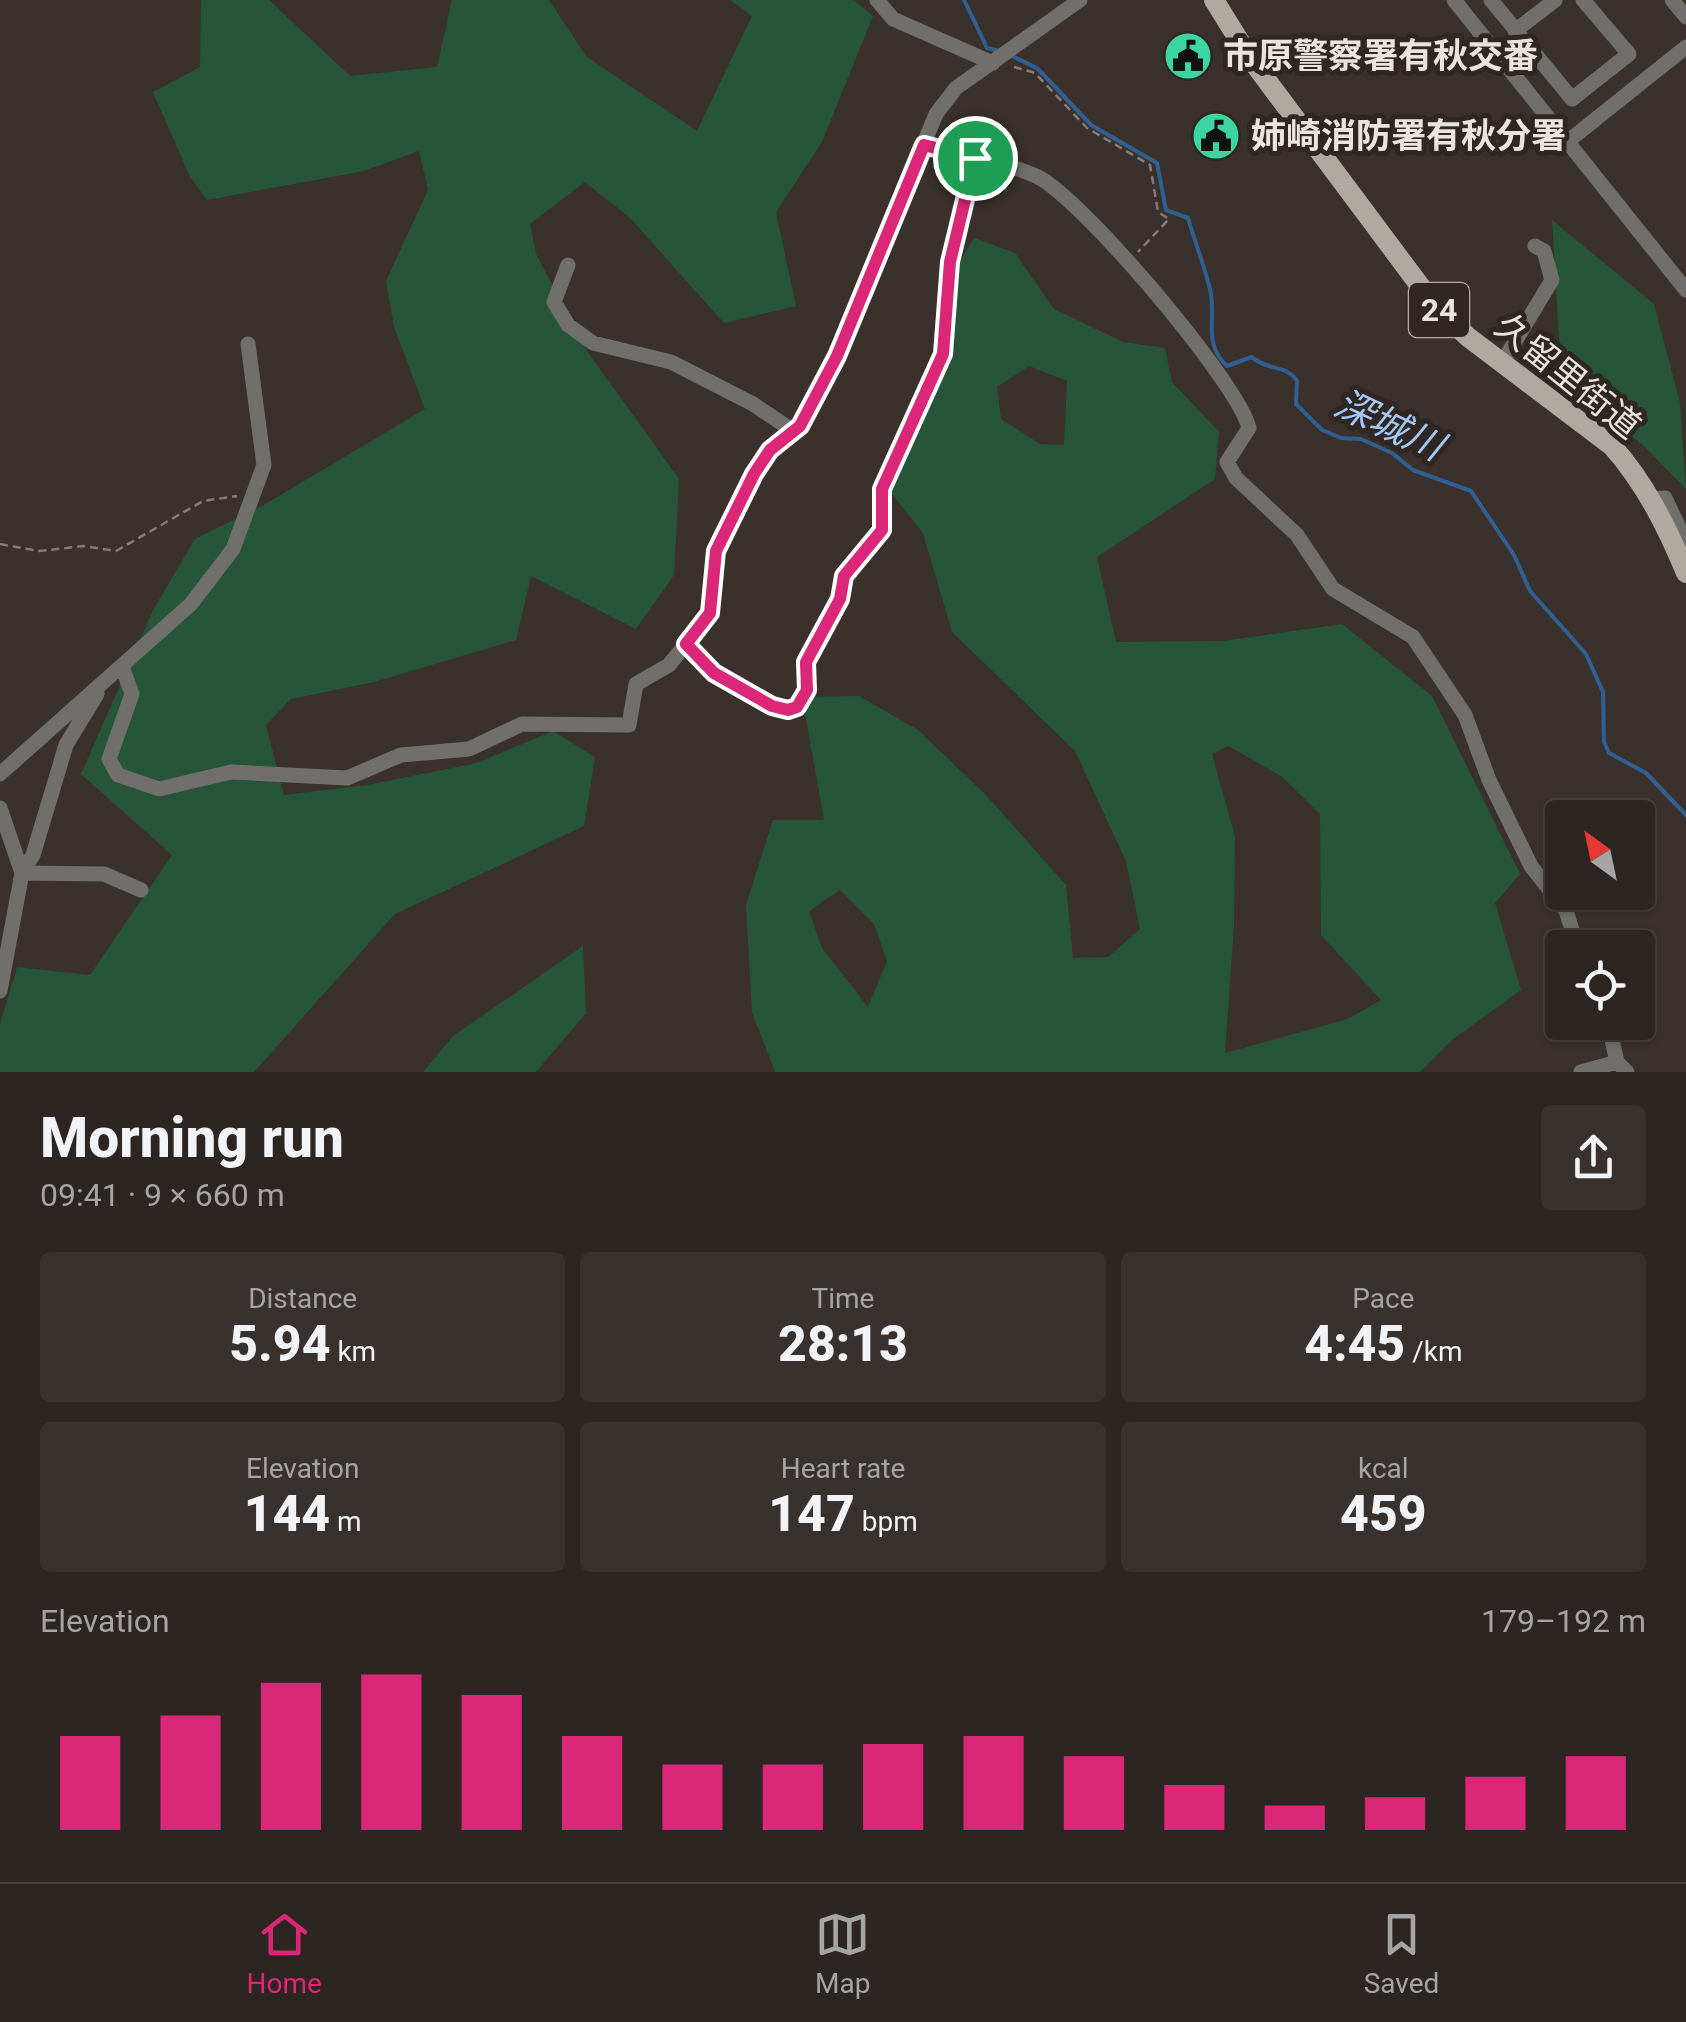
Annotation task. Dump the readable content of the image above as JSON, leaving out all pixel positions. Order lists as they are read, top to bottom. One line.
{"streets":{"main road":["24","久留里街道"]},"water":["深城川"],"places":{"public building":["市原警察署有秋交番","姉崎消防署有秋分署"]},"north":"top left","page":{"heading":["Morning run","09:41 · 9 × 660 m"],"stats":[["Distance","5.94 km"],["Time","28:13"],["Pace","4:45 /km"],["Elevation","144 m"],["Heart rate","147 bpm"],["kcal","459"]],"chart":["Elevation","179–192 m"],"tabs":["Home","Map","Saved"]}}
